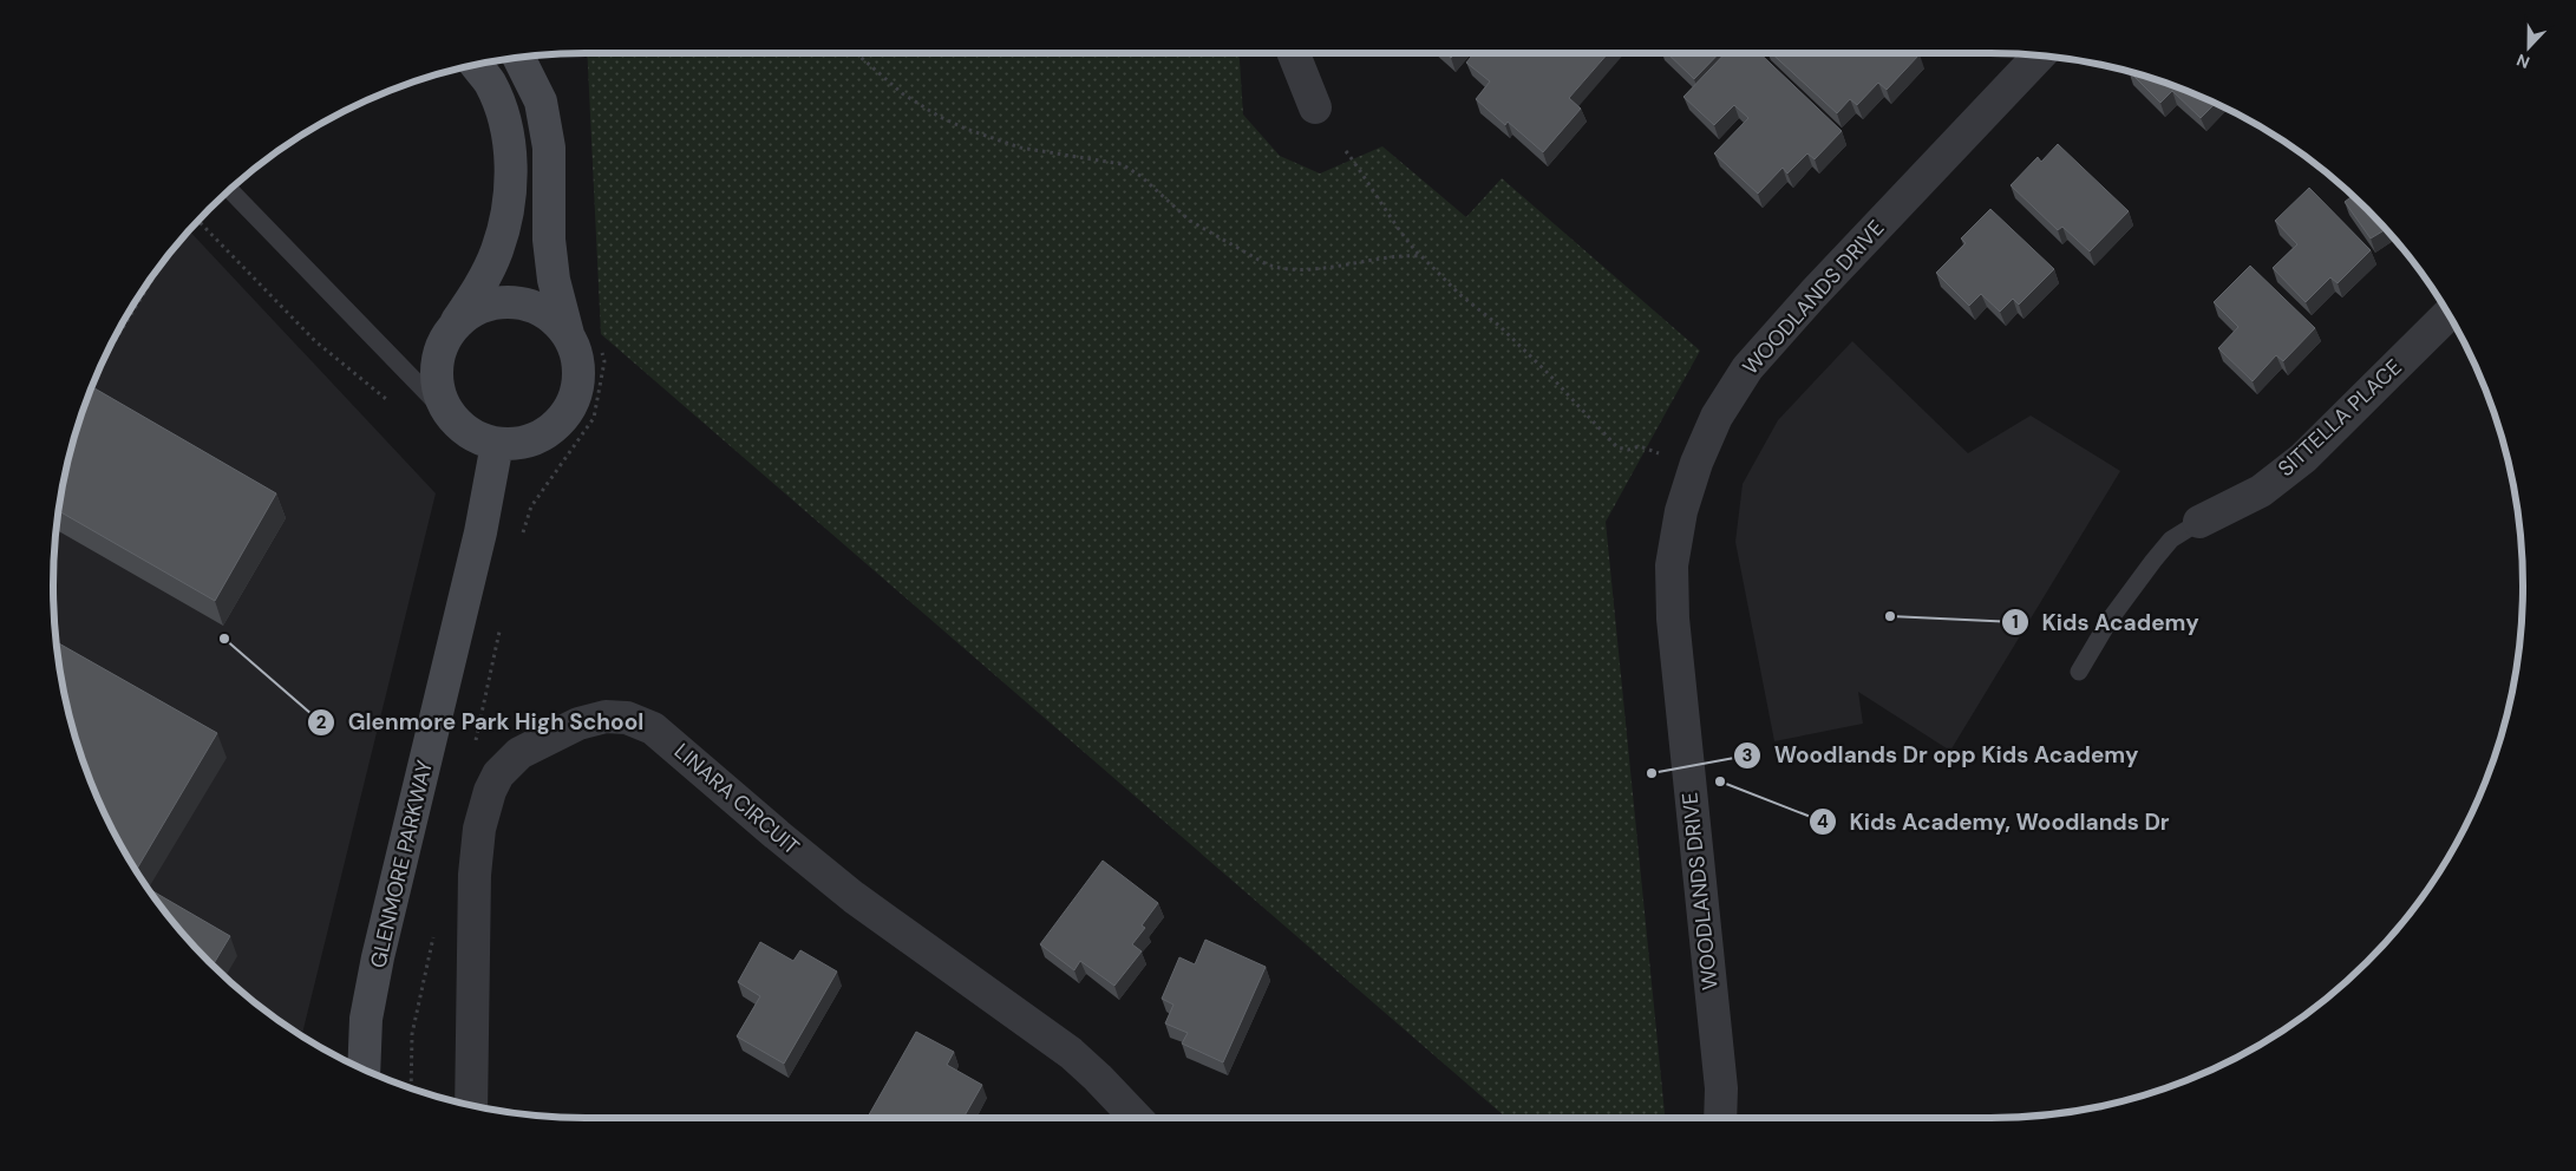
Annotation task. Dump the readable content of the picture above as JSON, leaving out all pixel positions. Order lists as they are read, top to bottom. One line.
{"streets":{"main road":["GLENMORE PARKWAY"],"street":["WOODLANDS DRIVE","SITTELLA PLACE","LINARA CIRCUIT"]},"places":["Kids Academy","Glenmore Park High School","Woodlands Dr opp Kids Academy","Kids Academy, Woodlands Dr"],"north":"bottom"}
